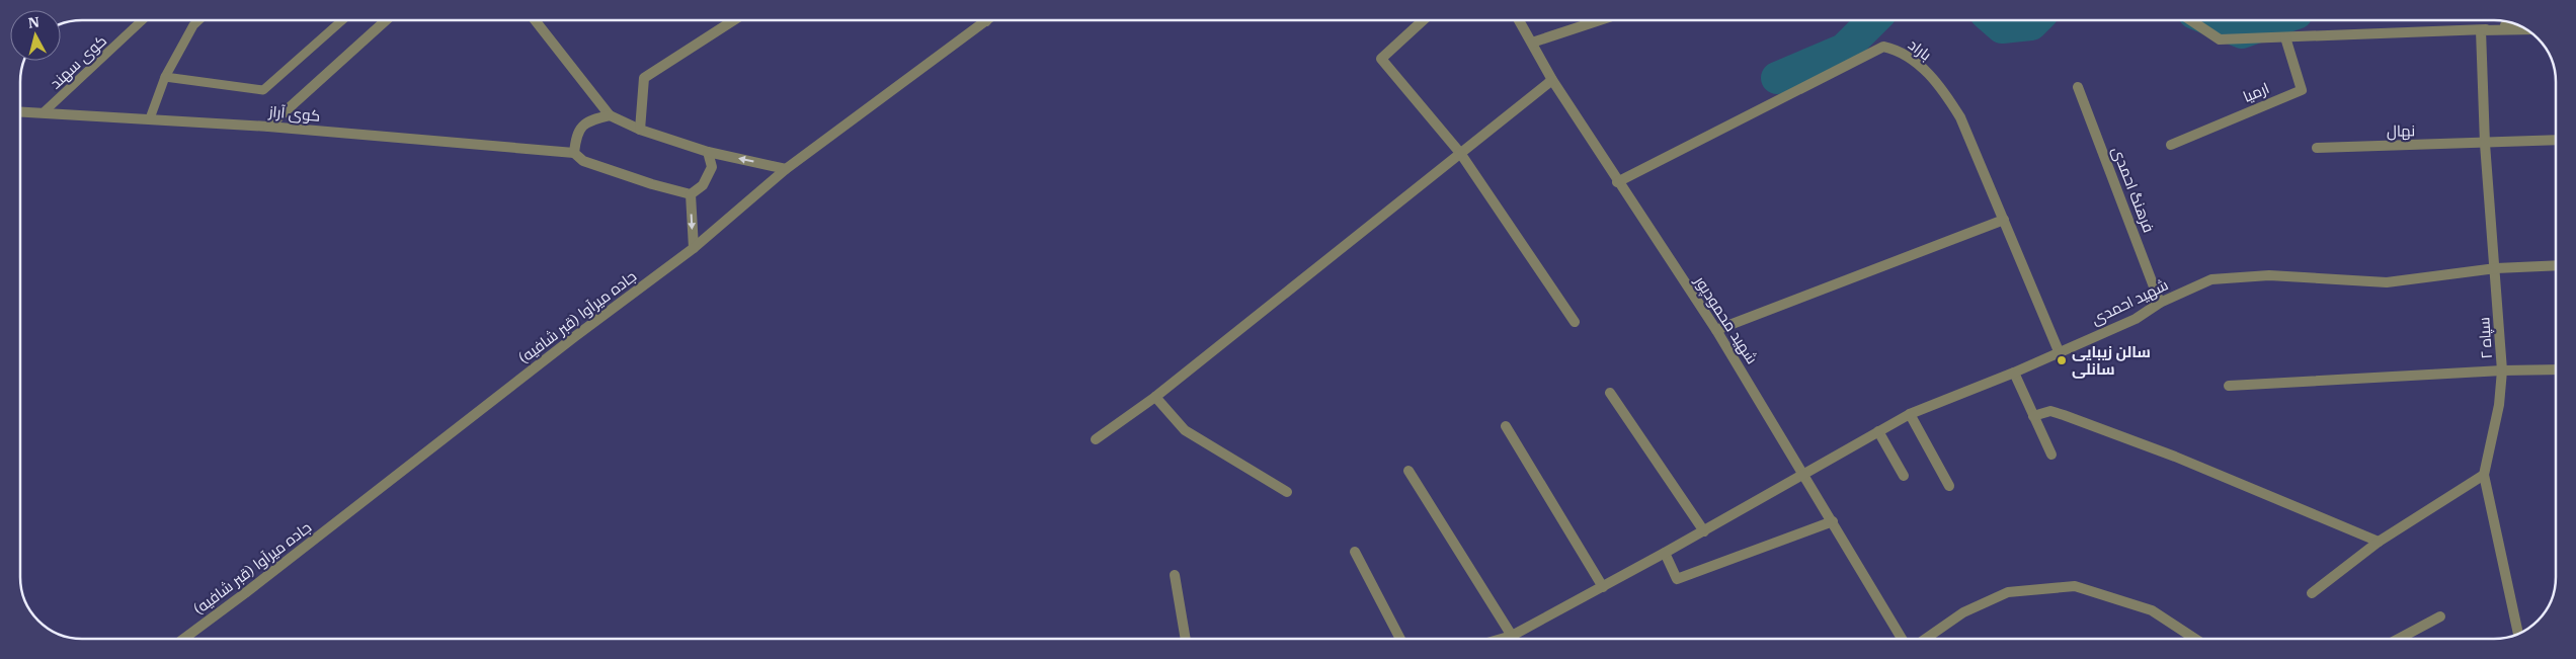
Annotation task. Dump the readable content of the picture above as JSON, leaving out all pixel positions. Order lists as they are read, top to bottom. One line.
{"streets":{"street":["باراد","ارمیا","کوی آراز","نهال","فرهنگ احمدی","شهید احمدی","جاده میرآوا (قبر شافیه)","شهید محمودپور","سپاه ۲"],"lane":["کوی سهند"]},"crossings":[["باراد","شهید احمدی"],["باراد","شهید محمودپور"],["کوی سهند","کوی آراز"],["نهال","سپاه ۲"],["فرهنگ احمدی","شهید احمدی"],["شهید احمدی","شهید محمودپور"],["شهید احمدی","سپاه ۲"]],"places":["سالن زیبایی سانلی"],"north":"top"}
